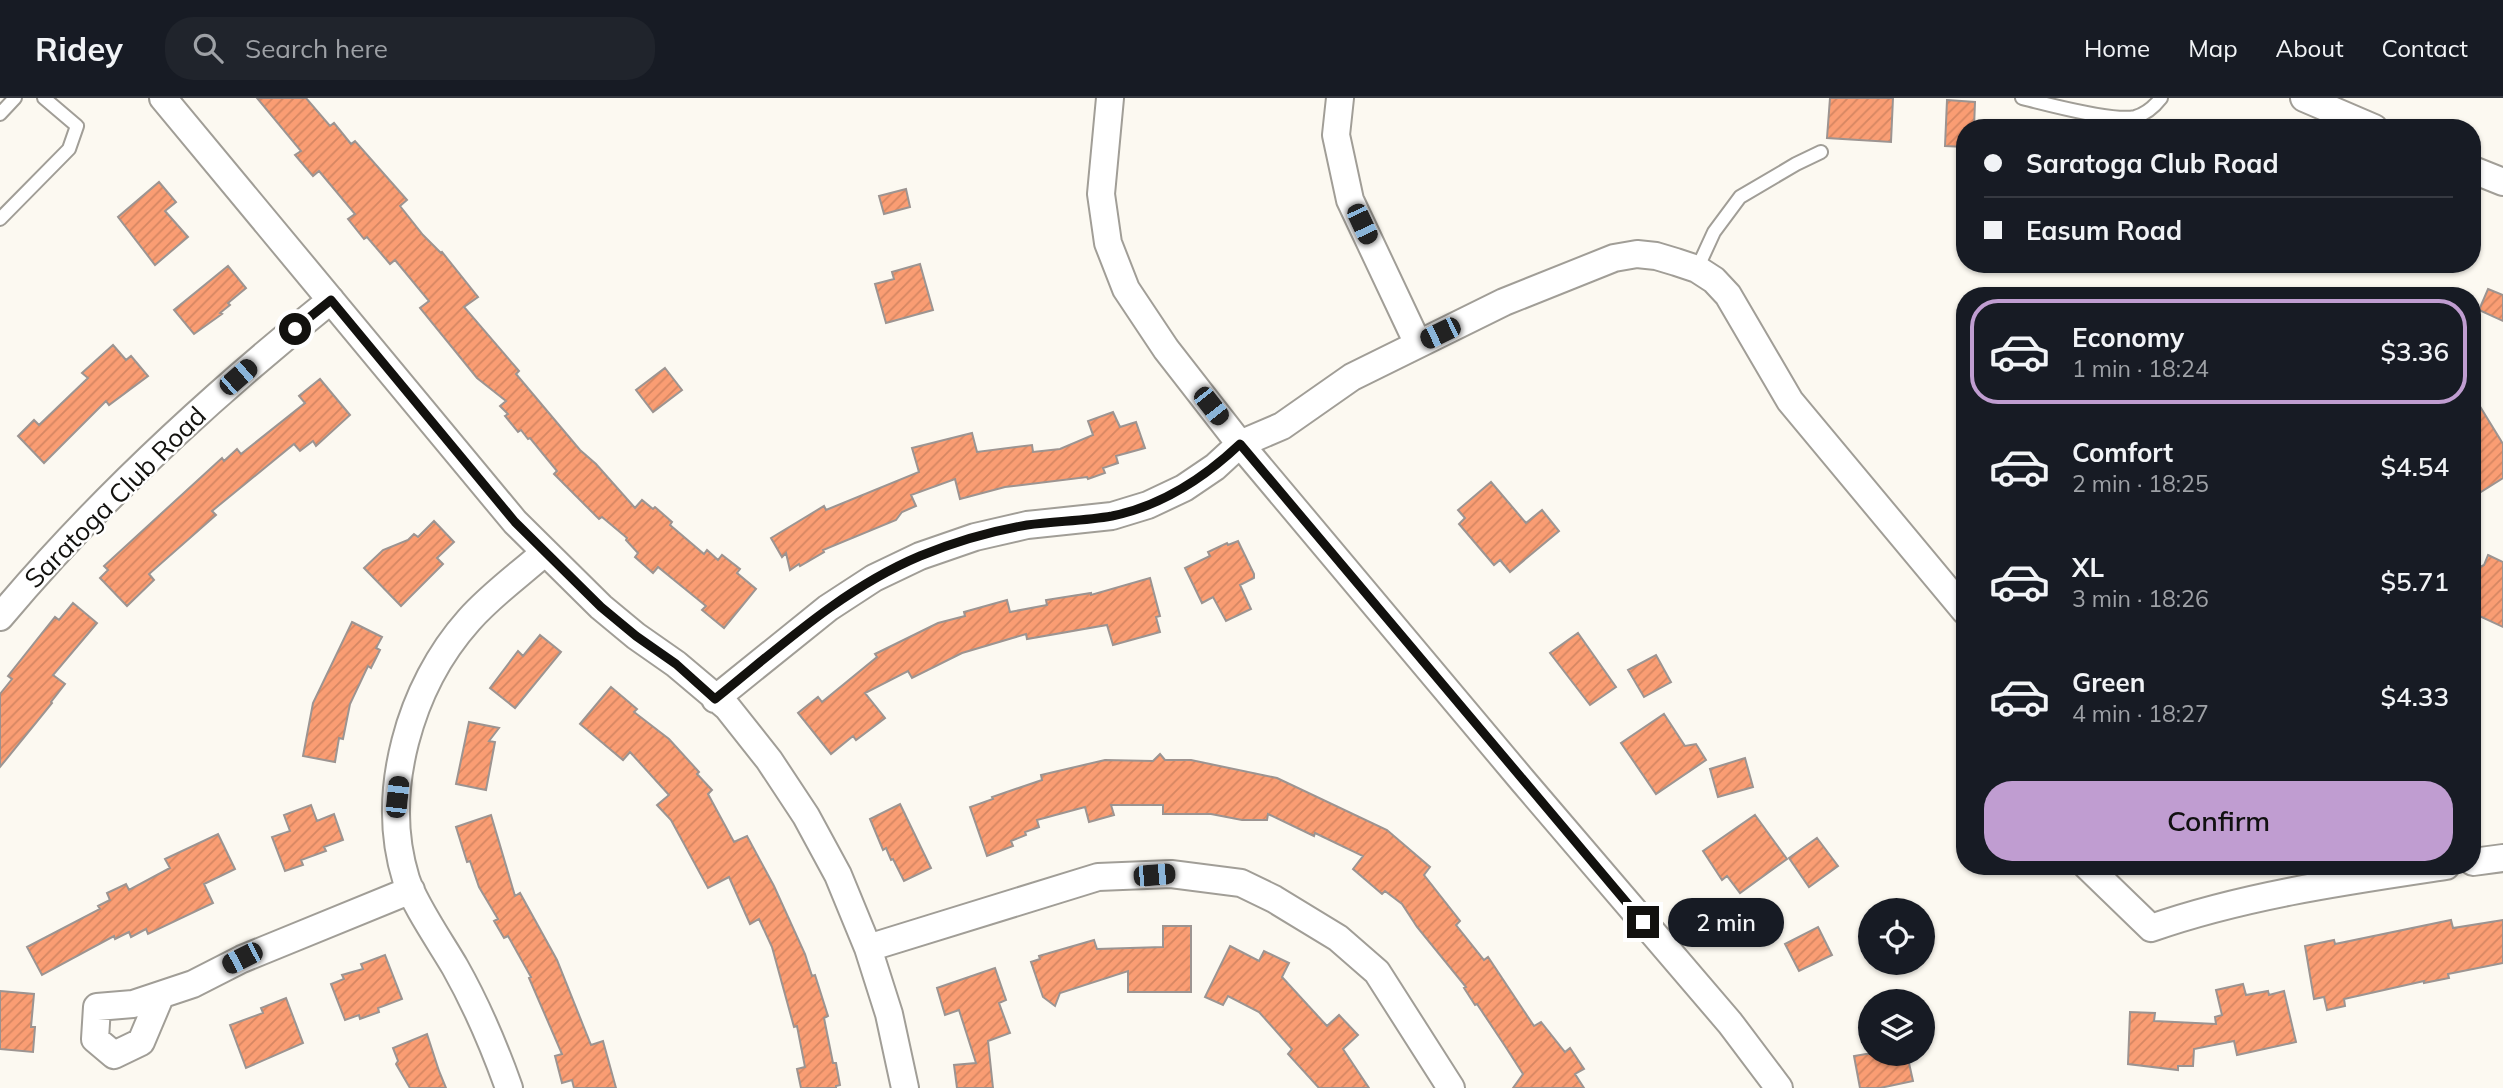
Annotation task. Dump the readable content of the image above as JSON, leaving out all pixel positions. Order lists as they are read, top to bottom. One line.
{"streets":{"street":["Saratoga Club Road"]},"page":{"header":"Ridey","search":"Search here","nav":["Home","Map","About","Contact"],"banner":["Saratoga Club Road","Easum Road"],"list":[{"name":"Economy","note":"1 min · 18:24","value":"$3.36"},{"name":"Comfort","note":"2 min · 18:25","value":"$4.54"},{"name":"XL","note":"3 min · 18:26","value":"$5.71"},{"name":"Green","note":"4 min · 18:27","value":"$4.33"}],"buttons":"Confirm","bubble":"2 min"}}
